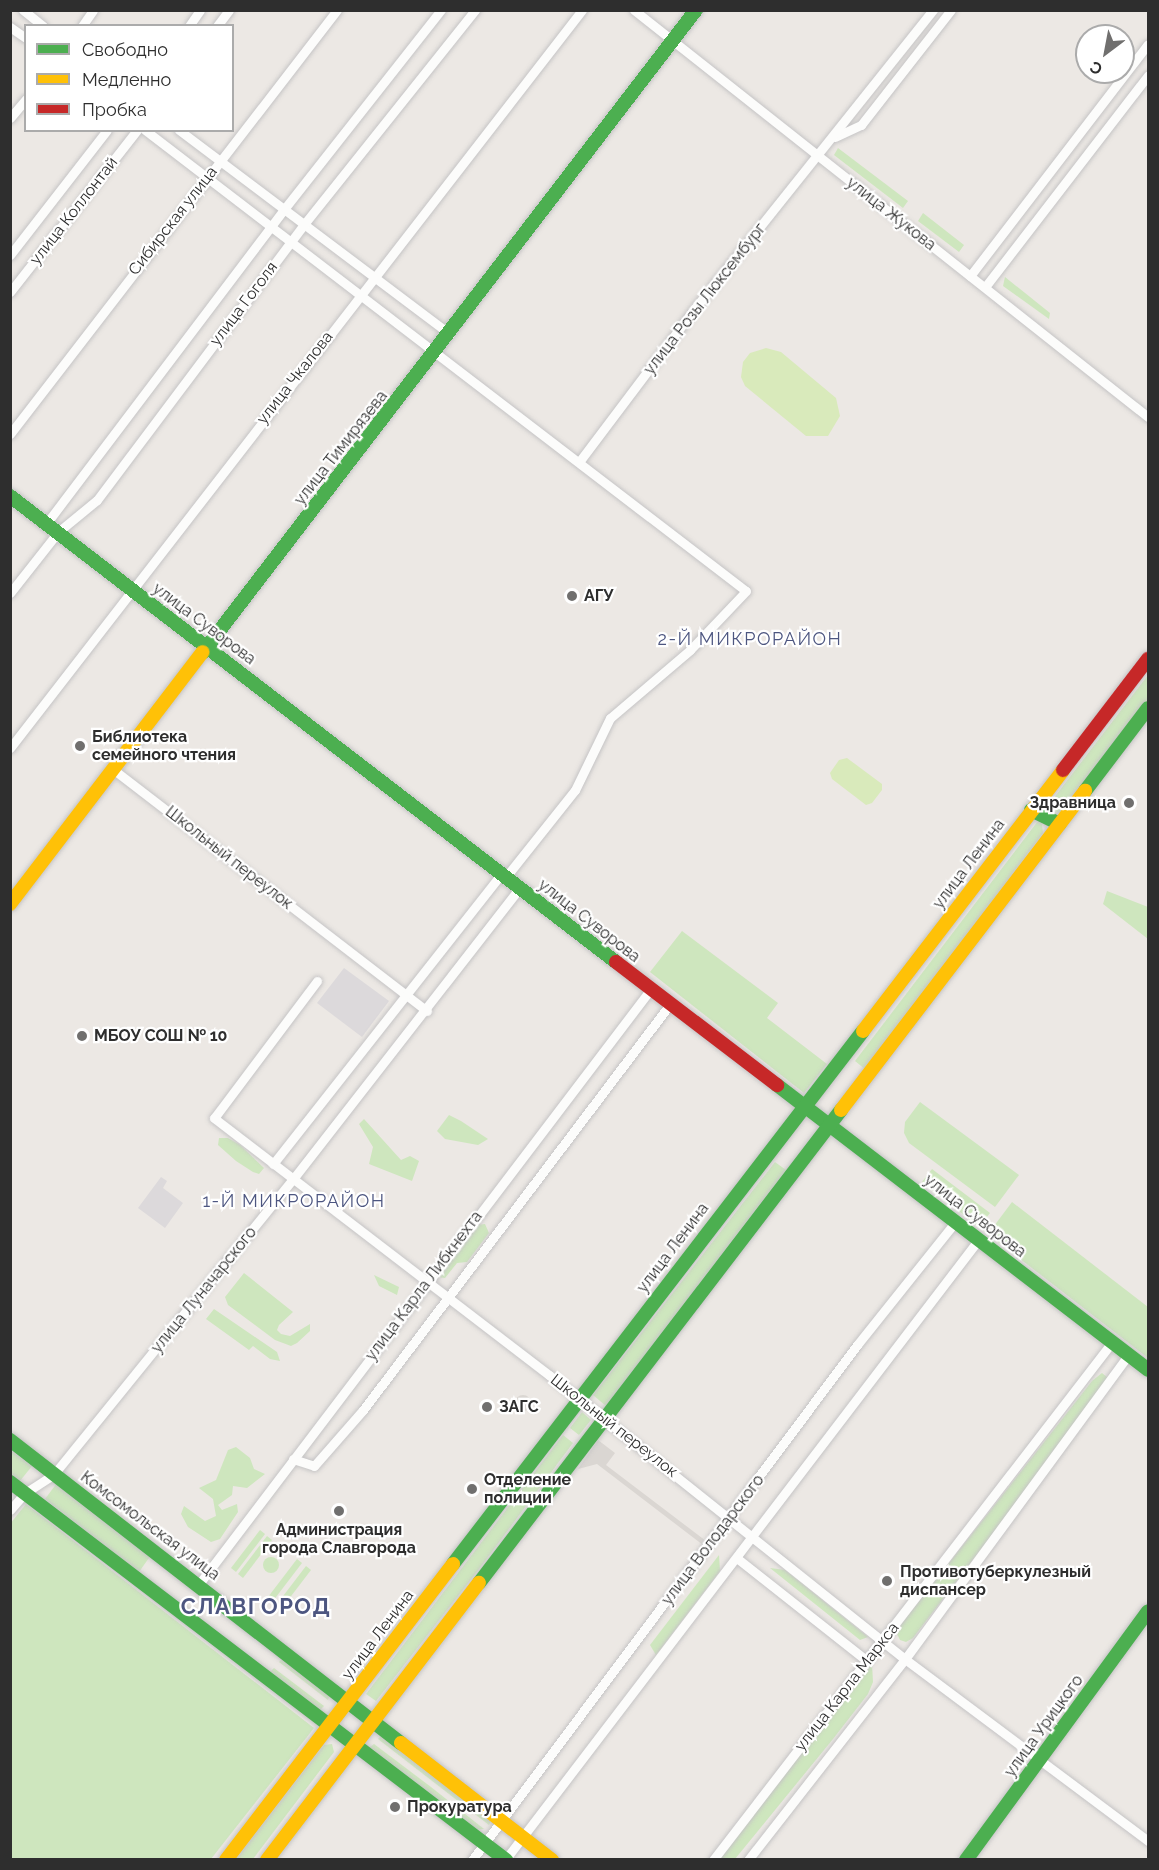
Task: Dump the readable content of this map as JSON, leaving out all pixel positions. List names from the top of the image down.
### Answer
{
  "streets": {
    "street": [
      "улица Коллонтай",
      "улица Жукова",
      "Сибирская улица",
      "улица Розы Люксембург",
      "улица Гоголя",
      "улица Чкалова",
      "улица Тимирязева",
      "улица Суворова",
      "Школьный переулок",
      "улица Ленина",
      "улица Карла Либкнехта",
      "улица Луначарского",
      "Комсомольская улица",
      "улица Володарского",
      "улица Карла Маркса",
      "улица Урицкого"
    ]
  },
  "crossings": [
    ["улица Жукова", "улица Розы Люксембург"],
    ["улица Жукова", "улица Тимирязева"],
    ["улица Гоголя", "улица Суворова"],
    ["улица Чкалова", "улица Суворова"],
    ["улица Тимирязева", "улица Суворова"],
    ["улица Тимирязева", "Школьный переулок"],
    ["улица Суворова", "улица Ленина"],
    ["улица Суворова", "улица Карла Либкнехта"],
    ["улица Суворова", "улица Луначарского"],
    ["улица Суворова", "улица Володарского"],
    ["улица Суворова", "улица Карла Маркса"],
    ["Школьный переулок", "улица Ленина"],
    ["Школьный переулок", "улица Карла Либкнехта"],
    ["Школьный переулок", "улица Луначарского"],
    ["Школьный переулок", "улица Володарского"],
    ["Школьный переулок", "улица Карла Маркса"],
    ["Школьный переулок", "улица Урицкого"],
    ["улица Ленина", "Комсомольская улица"],
    ["улица Карла Либкнехта", "Комсомольская улица"],
    ["улица Луначарского", "Комсомольская улица"],
    ["Комсомольская улица", "улица Володарского"]
  ],
  "districts": ["2-Й МИКРОРАЙОН", "1-Й МИКРОРАЙОН", "СЛАВГОРОД"],
  "places": [
    "АГУ",
    "Библиотека семейного чтения",
    "Здравница",
    "МБОУ СОШ № 10",
    "ЗАГС",
    "Отделение полиции",
    "Администрация города Славгорода",
    "Противотуберкулезный диспансер",
    "Прокуратура"
  ],
  "legend": ["Свободно", "Медленно", "Пробка"],
  "north": "bottom left"
}
